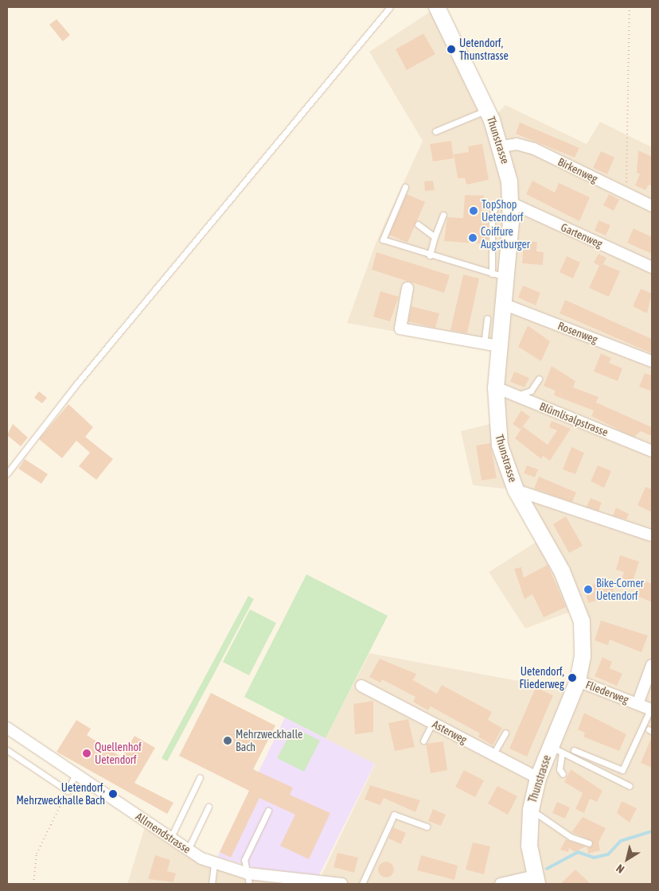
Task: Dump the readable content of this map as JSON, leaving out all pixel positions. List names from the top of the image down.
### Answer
{
  "streets": {
    "main road": ["Thunstrasse"],
    "street": [
      "Birkenweg",
      "Gartenweg",
      "Rosenweg",
      "Blümlisalpstrasse",
      "Fliederweg",
      "Asterweg",
      "Allmendstrasse"
    ]
  },
  "crossings": [
    ["Thunstrasse", "Birkenweg"],
    ["Thunstrasse", "Gartenweg"],
    ["Thunstrasse", "Rosenweg"],
    ["Thunstrasse", "Blümlisalpstrasse"],
    ["Thunstrasse", "Fliederweg"],
    ["Thunstrasse", "Asterweg"]
  ],
  "places": [
    "Uetendorf, Thunstrasse",
    "TopShop Uetendorf",
    "Coiffure Augstburger",
    "Bike-Corner Uetendorf",
    "Uetendorf, Fliederweg",
    "Mehrzweckhalle Bach",
    "Quellenhof Uetendorf",
    "Uetendorf, Mehrzweckhalle Bach"
  ],
  "north": "bottom left"
}
